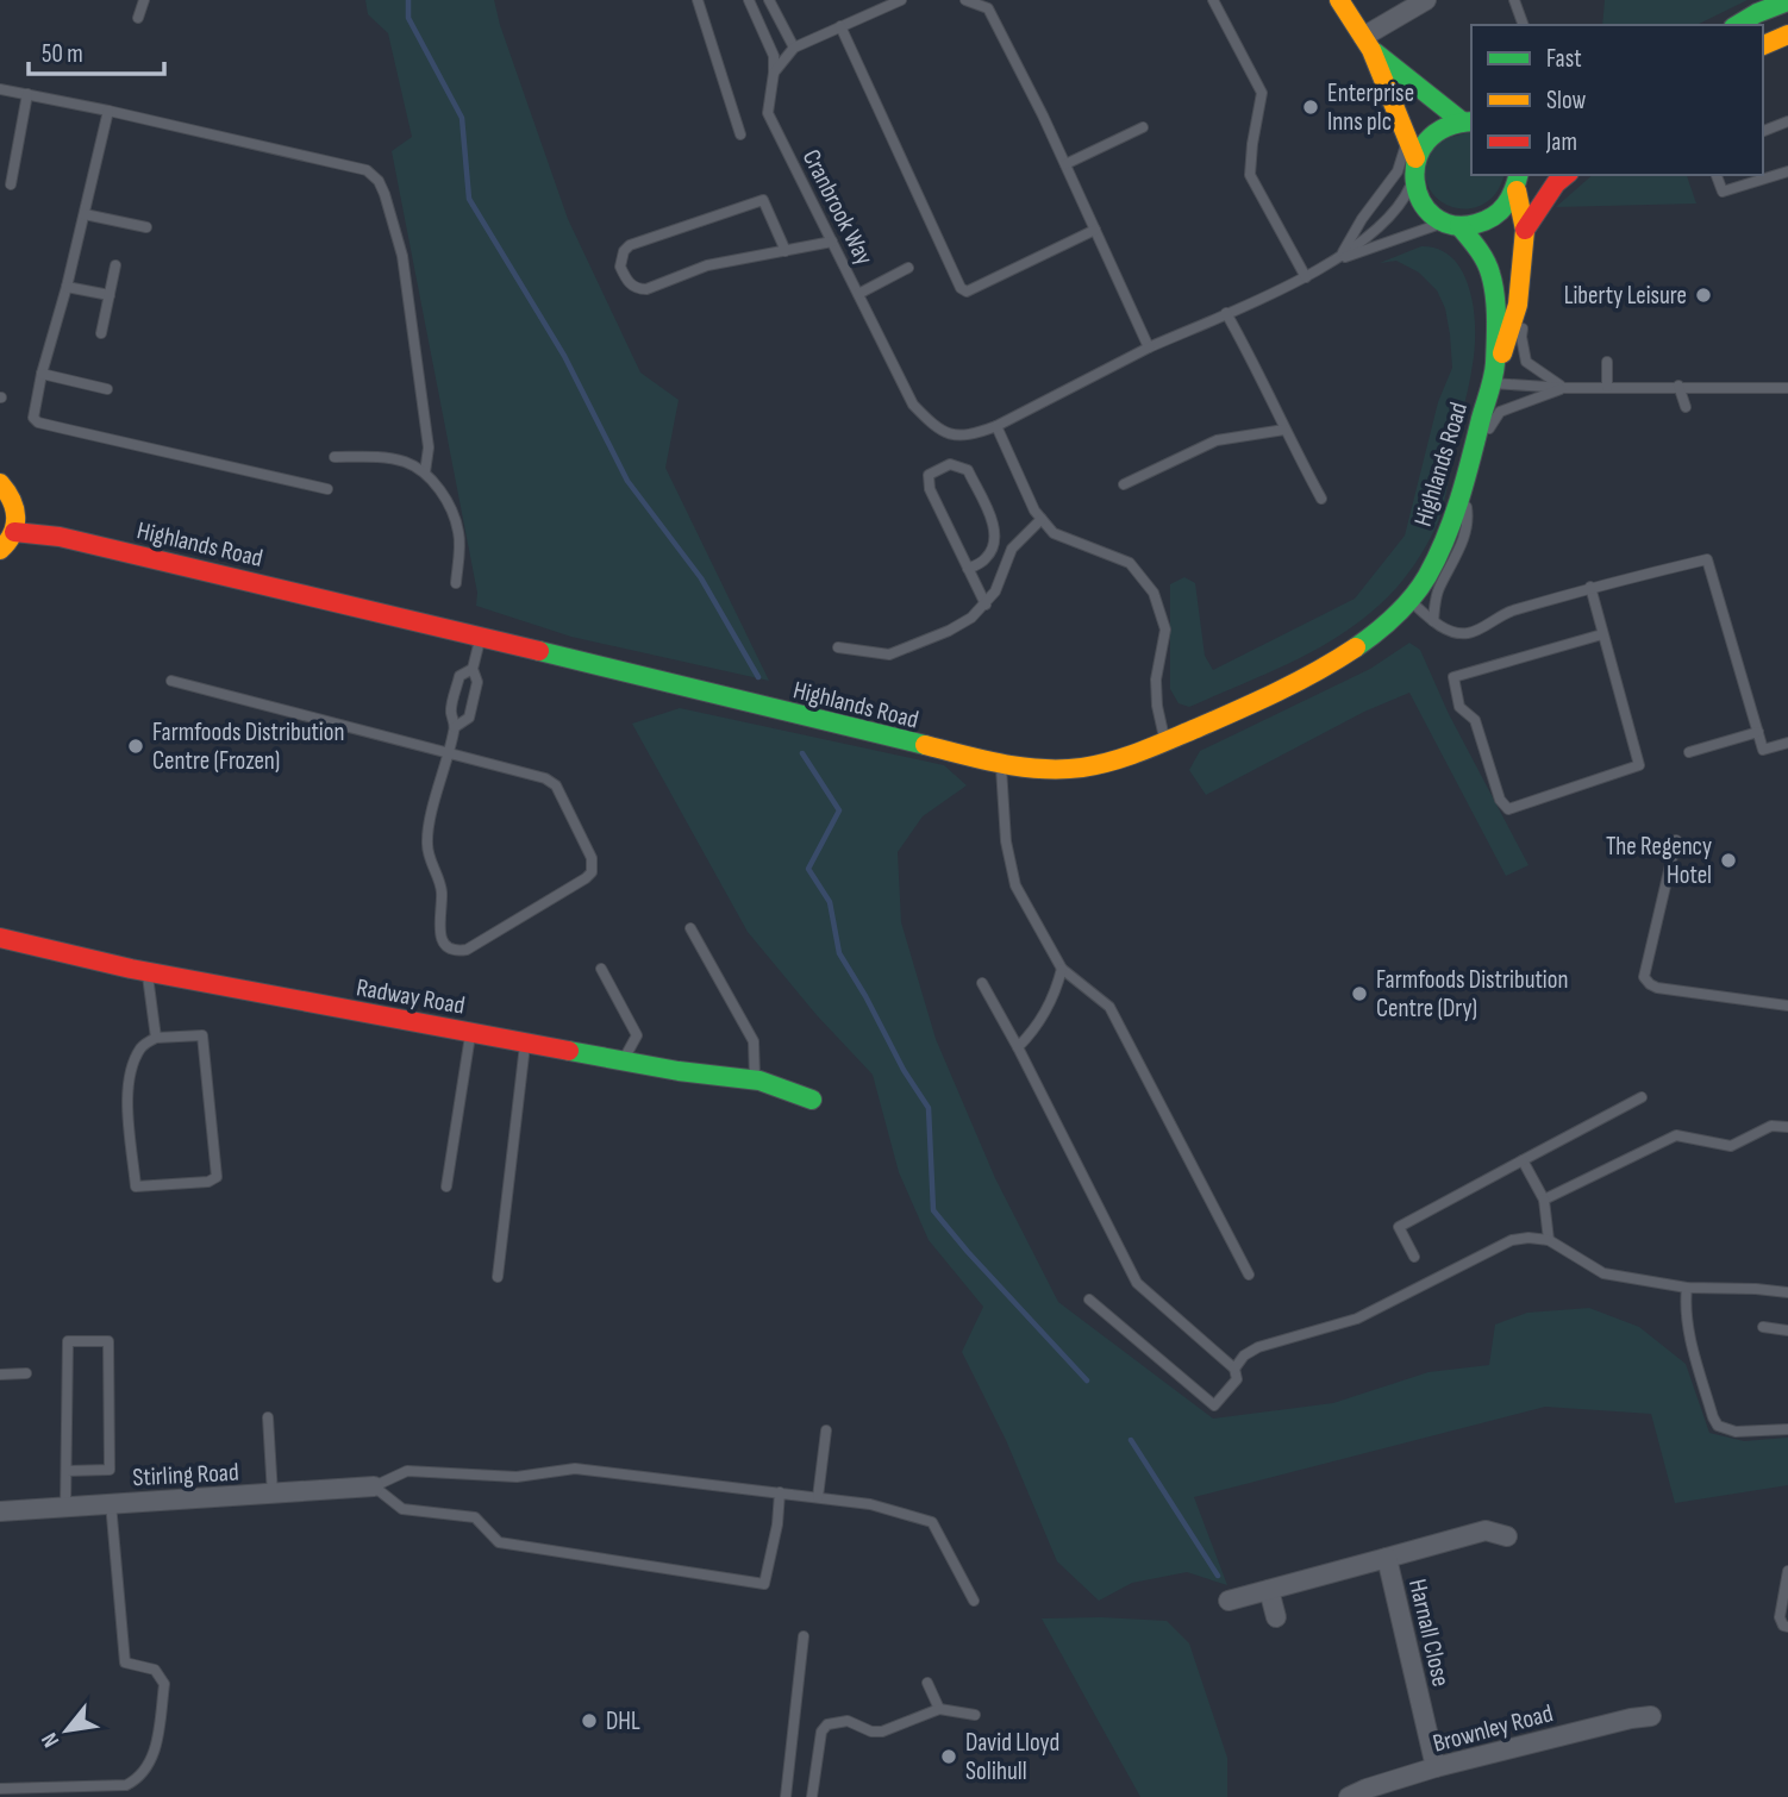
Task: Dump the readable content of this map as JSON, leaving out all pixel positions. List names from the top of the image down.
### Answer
{
  "streets": {
    "street": [
      "Highlands Road",
      "Radway Road",
      "Stirling Road",
      "Harnall Close",
      "Brownley Road"
    ],
    "lane": ["Cranbrook Way"]
  },
  "crossings": [
    ["Harnall Close", "Brownley Road"]
  ],
  "places": [
    "Enterprise Inns plc",
    "Liberty Leisure",
    "Farmfoods Distribution Centre (Frozen)",
    "The Regency Hotel",
    "Farmfoods Distribution Centre (Dry)",
    "DHL",
    "David Lloyd Solihull"
  ],
  "legend": ["Fast", "Slow", "Jam"],
  "scale_bar": "50 m",
  "north": "bottom left"
}
